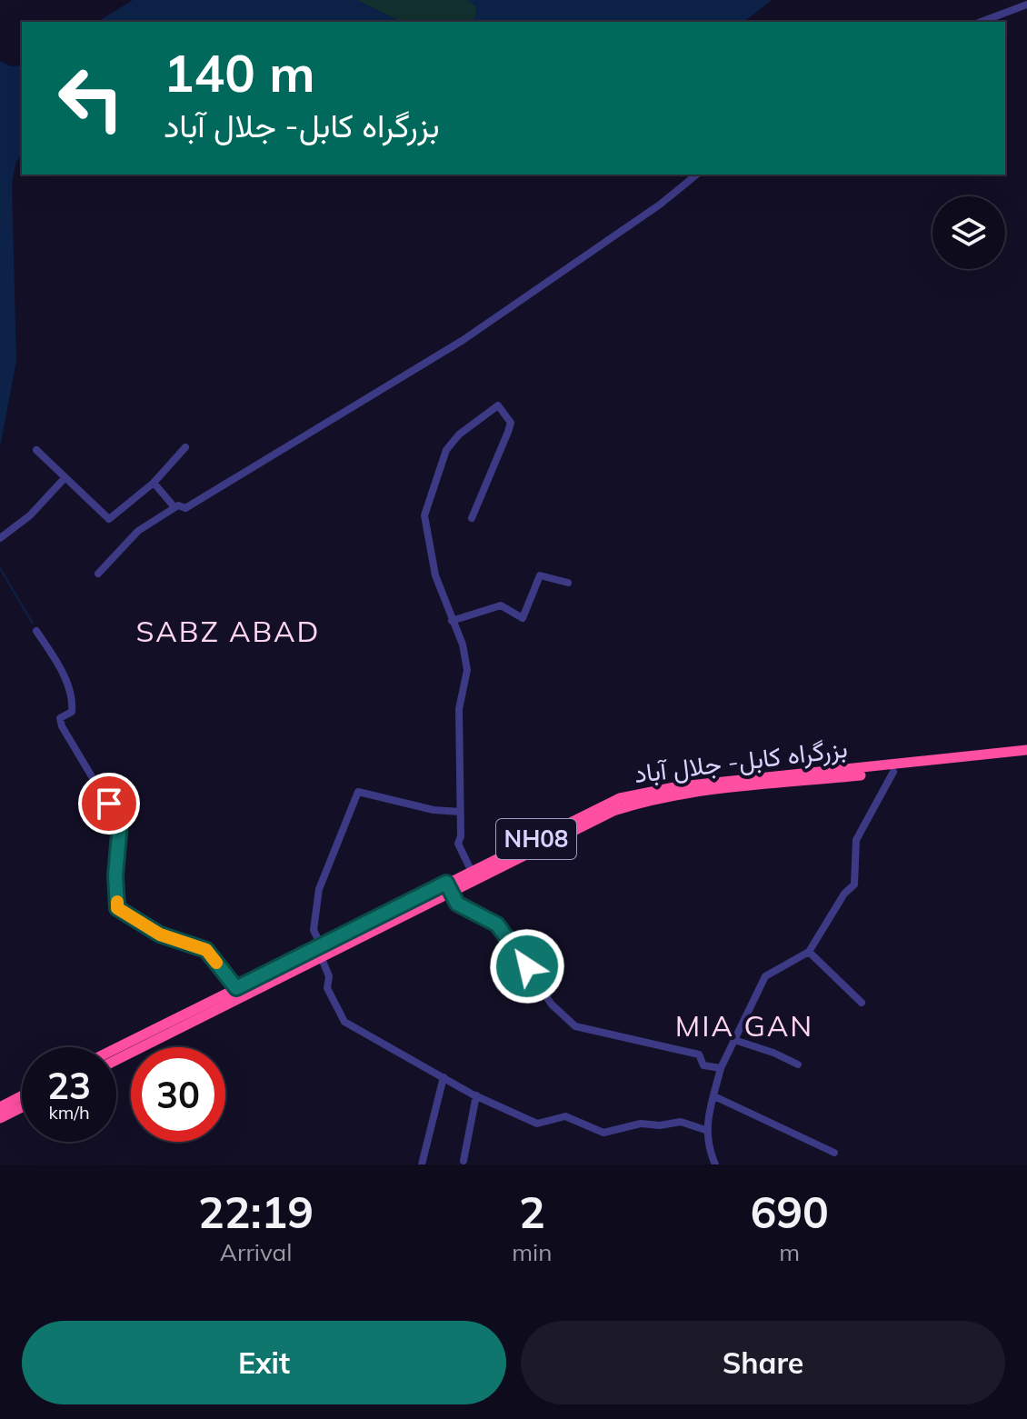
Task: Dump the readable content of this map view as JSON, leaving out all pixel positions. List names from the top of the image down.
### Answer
{
  "streets": {
    "highway": ["بزرگراه کابل- جلال آباد", "NH08"]
  },
  "districts": ["SABZ ABAD", "MIA GAN"],
  "page": {
    "turn": ["140 m", "بزرگراه کابل- جلال آباد"],
    "speed": "23 km/h",
    "limit": "30",
    "eta": [
      "22:19",
      "Arrival",
      "2",
      "min",
      "690",
      "m"
    ],
    "buttons": ["Exit", "Share"]
  }
}
